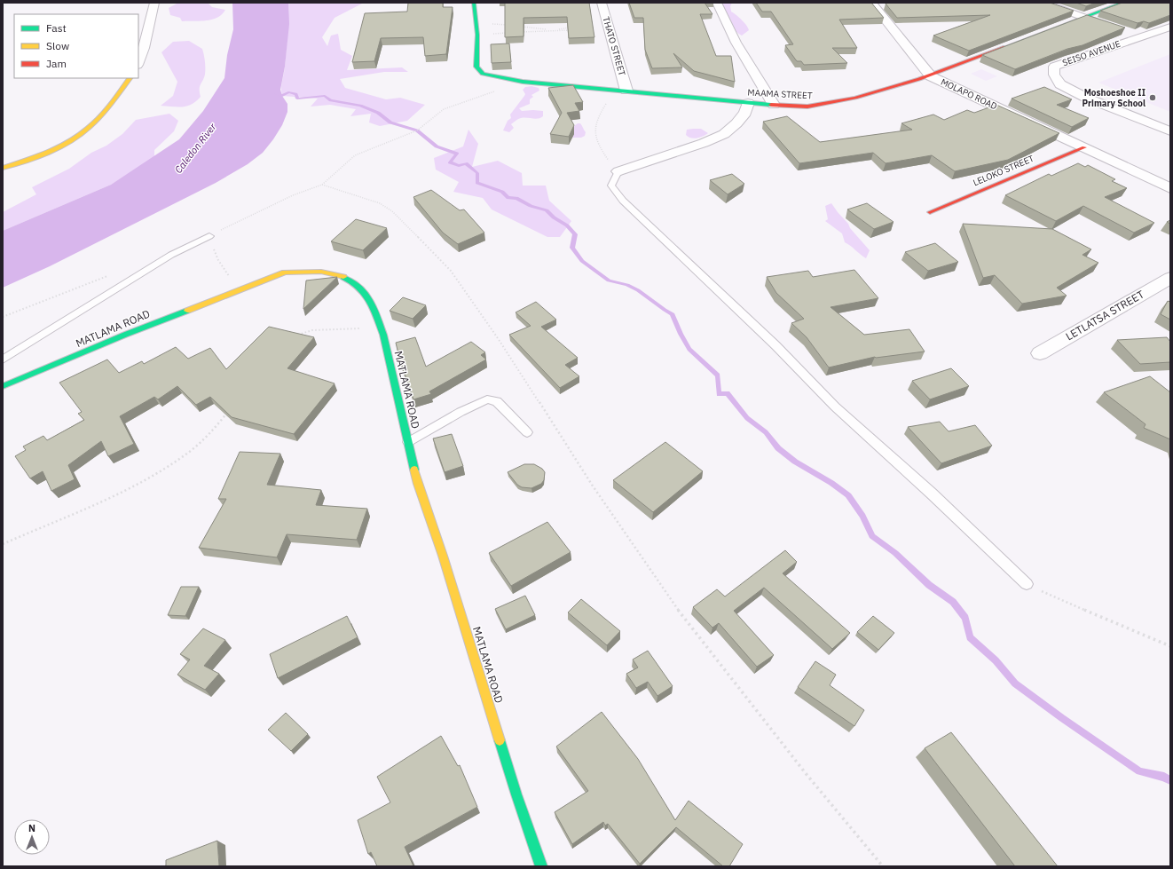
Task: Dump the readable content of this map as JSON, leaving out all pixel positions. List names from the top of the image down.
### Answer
{
  "streets": {
    "street": [
      "THATO STREET",
      "SEISO AVENUE",
      "MAAMA STREET",
      "MOLAPO ROAD",
      "LELOKO STREET",
      "LETLATSA STREET",
      "MATLAMA ROAD"
    ]
  },
  "crossings": [
    ["THATO STREET", "MAAMA STREET"],
    ["SEISO AVENUE", "MAAMA STREET"],
    ["MAAMA STREET", "MOLAPO ROAD"],
    ["MOLAPO ROAD", "LELOKO STREET"]
  ],
  "water": ["Caledon River"],
  "places": ["Moshoeshoe II Primary School"],
  "legend": ["Fast", "Slow", "Jam"],
  "north": "top"
}
